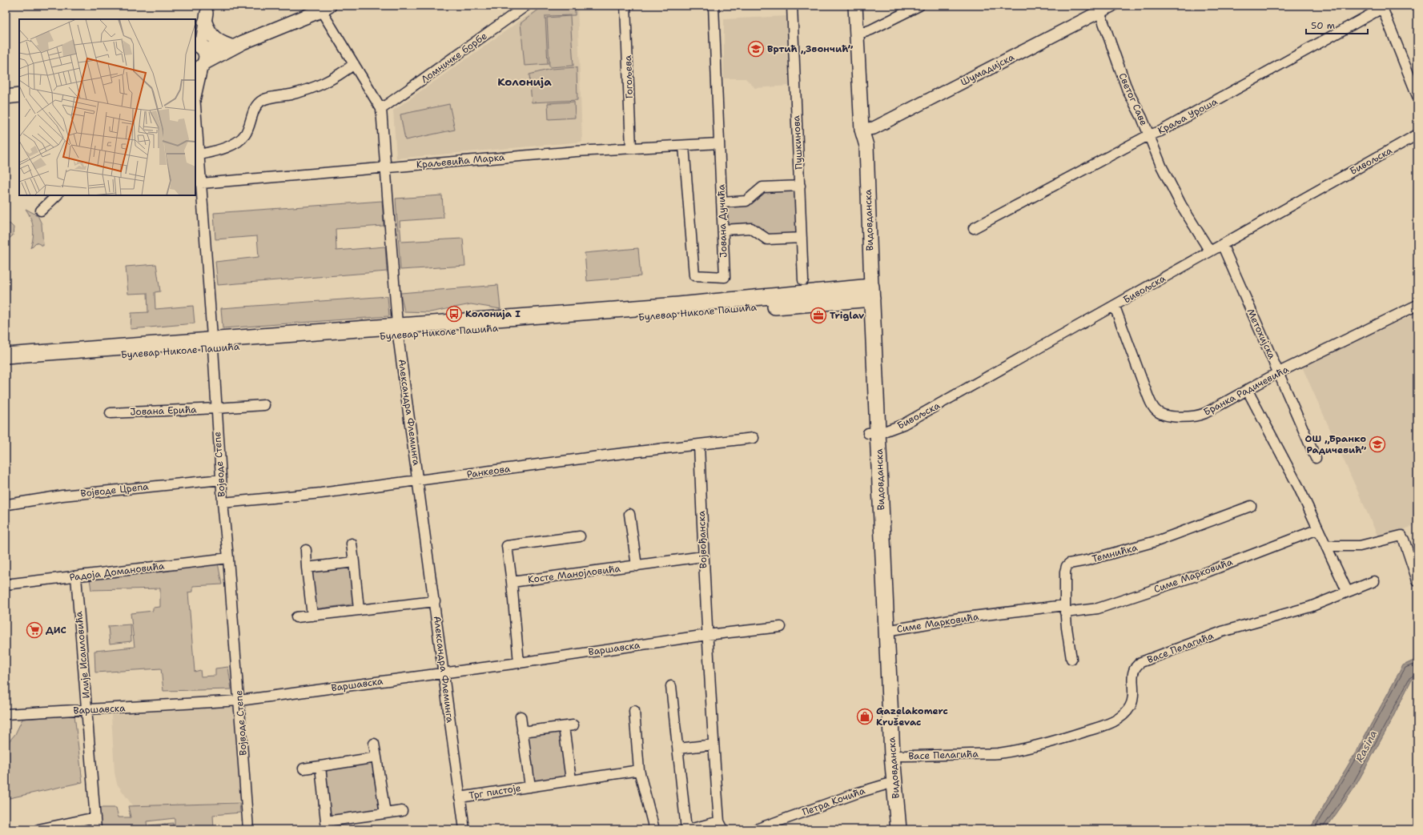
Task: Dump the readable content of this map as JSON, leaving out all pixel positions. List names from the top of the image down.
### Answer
{
  "streets": {
    "main road": ["Видовданска", "Булевар Николе Пашића"],
    "street": [
      "Ломничке борбе",
      "Шумадијска",
      "Гогољева",
      "Светог Саве",
      "Краља Уроша",
      "Пушкинова",
      "Краљевића Марка",
      "Бивољска",
      "Јована Дучића",
      "Метохијска",
      "Бранка Радичевића",
      "Јована Ерића",
      "Александра Флеминга",
      "Војводе Степе",
      "Ранкеова",
      "Војводе Црепа",
      "Војвођанска",
      "Темнићка",
      "Радоја Домановића",
      "Косте Манојловића",
      "Симе Марковића",
      "Васе Пелагића",
      "Варшавска",
      "Илије Исаиловића",
      "Трг пистоје",
      "Петра Кочића"
    ]
  },
  "crossings": [
    ["Ломничке борбе", "Александра Флеминга"],
    ["Шумадијска", "Светог Саве"],
    ["Шумадијска", "Видовданска"],
    ["Гогољева", "Краљевића Марка"],
    ["Светог Саве", "Краља Уроша"],
    ["Светог Саве", "Бивољска"],
    ["Краљевића Марка", "Јована Дучића"],
    ["Краљевића Марка", "Александра Флеминга"],
    ["Краљевића Марка", "Војводе Степе"],
    ["Бивољска", "Видовданска"],
    ["Бивољска", "Метохијска"],
    ["Бивољска", "Бранка Радичевића"],
    ["Видовданска", "Булевар Николе Пашића"],
    ["Видовданска", "Симе Марковића"],
    ["Видовданска", "Васе Пелагића"],
    ["Видовданска", "Петра Кочића"],
    ["Булевар Николе Пашића", "Александра Флеминга"],
    ["Булевар Николе Пашића", "Војводе Степе"],
    ["Метохијска", "Бранка Радичевића"],
    ["Јована Ерића", "Војводе Степе"],
    ["Александра Флеминга", "Ранкеова"],
    ["Александра Флеминга", "Варшавска"],
    ["Александра Флеминга", "Трг пистоје"],
    ["Војводе Степе", "Ранкеова"],
    ["Војводе Степе", "Војводе Црепа"],
    ["Војводе Степе", "Радоја Домановића"],
    ["Војводе Степе", "Варшавска"],
    ["Ранкеова", "Војвођанска"],
    ["Војвођанска", "Косте Манојловића"],
    ["Војвођанска", "Варшавска"],
    ["Темнићка", "Симе Марковића"],
    ["Радоја Домановића", "Илије Исаиловића"],
    ["Варшавска", "Илије Исаиловића"]
  ],
  "districts": ["Колонија"],
  "water": ["Rasina"],
  "places": {
    "school or university": ["Вртић „Звончић”", "ОШ „Бранко Радичевић”"],
    "bus stop": ["Колонија I"],
    "office": ["Triglav"],
    "supermarket": ["ДИС"],
    "shop": ["Gazelakomerc Kruševac"]
  },
  "scale_bar": "50 m"
}
